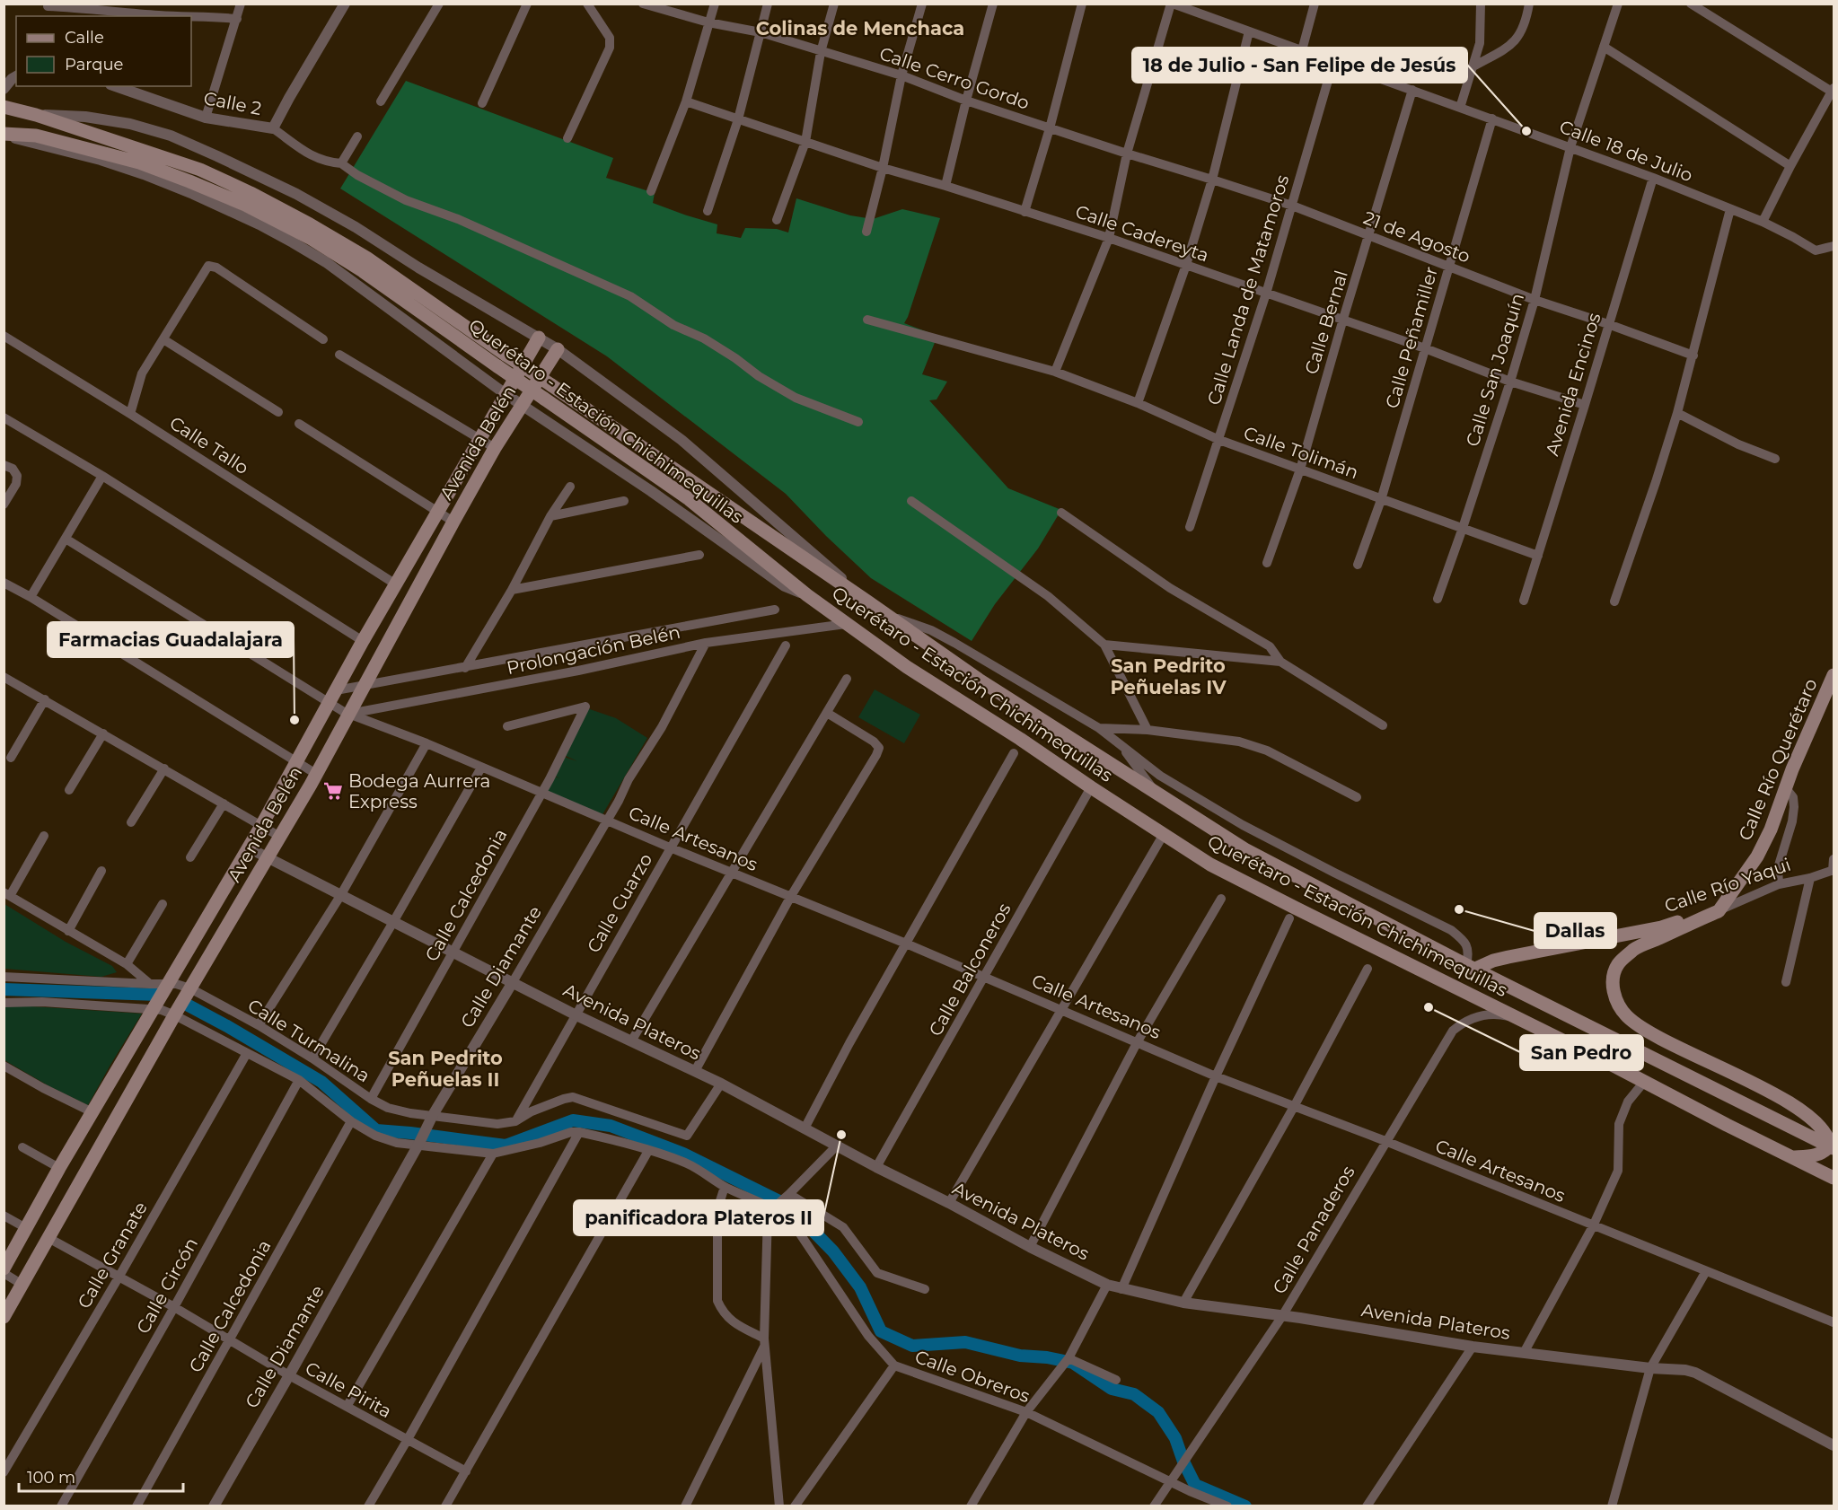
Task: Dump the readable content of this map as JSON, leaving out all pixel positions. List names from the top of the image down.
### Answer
{
  "streets": {
    "main road": [
      "Querétaro - Estación Chichimequillas",
      "Avenida Belén",
      "Calle Río Querétaro",
      "Calle Río Yaqui"
    ],
    "street": [
      "Calle Cerro Gordo",
      "Calle 2",
      "Calle 18 de Julio",
      "Calle Cadereyta",
      "21 de Agosto",
      "Calle Landa de Matamoros",
      "Calle Bernal",
      "Calle Peñamiller",
      "Calle San Joaquín",
      "Avenida Encinos",
      "Calle Tallo",
      "Calle Tolimán",
      "Prolongación Belén",
      "Calle Artesanos",
      "Calle Calcedonia",
      "Calle Cuarzo",
      "Calle Diamante",
      "Calle Balconeros",
      "Avenida Plateros",
      "Calle Turmalina",
      "Calle Panaderos",
      "Calle Granate",
      "Calle Circón",
      "Calle Obreros",
      "Calle Pirita"
    ]
  },
  "crossings": [
    ["Calle Cerro Gordo", "21 de Agosto"],
    ["Calle 18 de Julio", "Calle Landa de Matamoros"],
    ["Calle 18 de Julio", "Calle Bernal"],
    ["Calle 18 de Julio", "Calle Peñamiller"],
    ["Calle 18 de Julio", "Calle San Joaquín"],
    ["Calle 18 de Julio", "Avenida Encinos"],
    ["Calle Cadereyta", "Calle Landa de Matamoros"],
    ["Calle Cadereyta", "Calle Bernal"],
    ["Calle Cadereyta", "Calle Peñamiller"],
    ["Calle Cadereyta", "Calle San Joaquín"],
    ["Calle Cadereyta", "Avenida Encinos"],
    ["21 de Agosto", "Calle Landa de Matamoros"],
    ["21 de Agosto", "Calle Bernal"],
    ["21 de Agosto", "Calle Peñamiller"],
    ["21 de Agosto", "Calle San Joaquín"],
    ["21 de Agosto", "Avenida Encinos"],
    ["Calle Landa de Matamoros", "Calle Tolimán"],
    ["Calle Bernal", "Calle Tolimán"],
    ["Calle Peñamiller", "Calle Tolimán"],
    ["Calle San Joaquín", "Calle Tolimán"],
    ["Avenida Encinos", "Calle Tolimán"],
    ["Querétaro - Estación Chichimequillas", "Prolongación Belén"],
    ["Querétaro - Estación Chichimequillas", "Calle Río Yaqui"],
    ["Querétaro - Estación Chichimequillas", "Calle Balconeros"],
    ["Querétaro - Estación Chichimequillas", "Calle Panaderos"],
    ["Avenida Belén", "Calle Tallo"],
    ["Avenida Belén", "Prolongación Belén"],
    ["Avenida Belén", "Calle Artesanos"],
    ["Avenida Belén", "Avenida Plateros"],
    ["Avenida Belén", "Calle Turmalina"],
    ["Avenida Belén", "Calle Pirita"],
    ["Prolongación Belén", "Calle Artesanos"],
    ["Prolongación Belén", "Calle Diamante"],
    ["Calle Río Querétaro", "Calle Río Yaqui"],
    ["Calle Artesanos", "Calle Calcedonia"],
    ["Calle Artesanos", "Calle Cuarzo"],
    ["Calle Artesanos", "Calle Diamante"],
    ["Calle Artesanos", "Calle Balconeros"],
    ["Calle Artesanos", "Calle Panaderos"],
    ["Calle Calcedonia", "Avenida Plateros"],
    ["Calle Calcedonia", "Calle Turmalina"],
    ["Calle Calcedonia", "Calle Pirita"],
    ["Calle Cuarzo", "Avenida Plateros"],
    ["Calle Cuarzo", "Calle Turmalina"],
    ["Calle Diamante", "Avenida Plateros"],
    ["Calle Diamante", "Calle Turmalina"],
    ["Calle Diamante", "Calle Pirita"],
    ["Calle Balconeros", "Avenida Plateros"],
    ["Avenida Plateros", "Calle Turmalina"],
    ["Avenida Plateros", "Calle Panaderos"],
    ["Calle Panaderos", "Calle Obreros"],
    ["Calle Granate", "Calle Pirita"],
    ["Calle Circón", "Calle Pirita"]
  ],
  "districts": ["Colinas de Menchaca", "San Pedrito Peñuelas IV", "San Pedrito Peñuelas II"],
  "places": {
    "other": [
      "18 de Julio - San Felipe de Jesús",
      "Farmacias Guadalajara",
      "Dallas",
      "San Pedro",
      "panificadora Plateros II"
    ],
    "supermarket": ["Bodega Aurrera Express"]
  },
  "legend": ["Calle", "Parque"],
  "scale_bar": "100 m"
}
